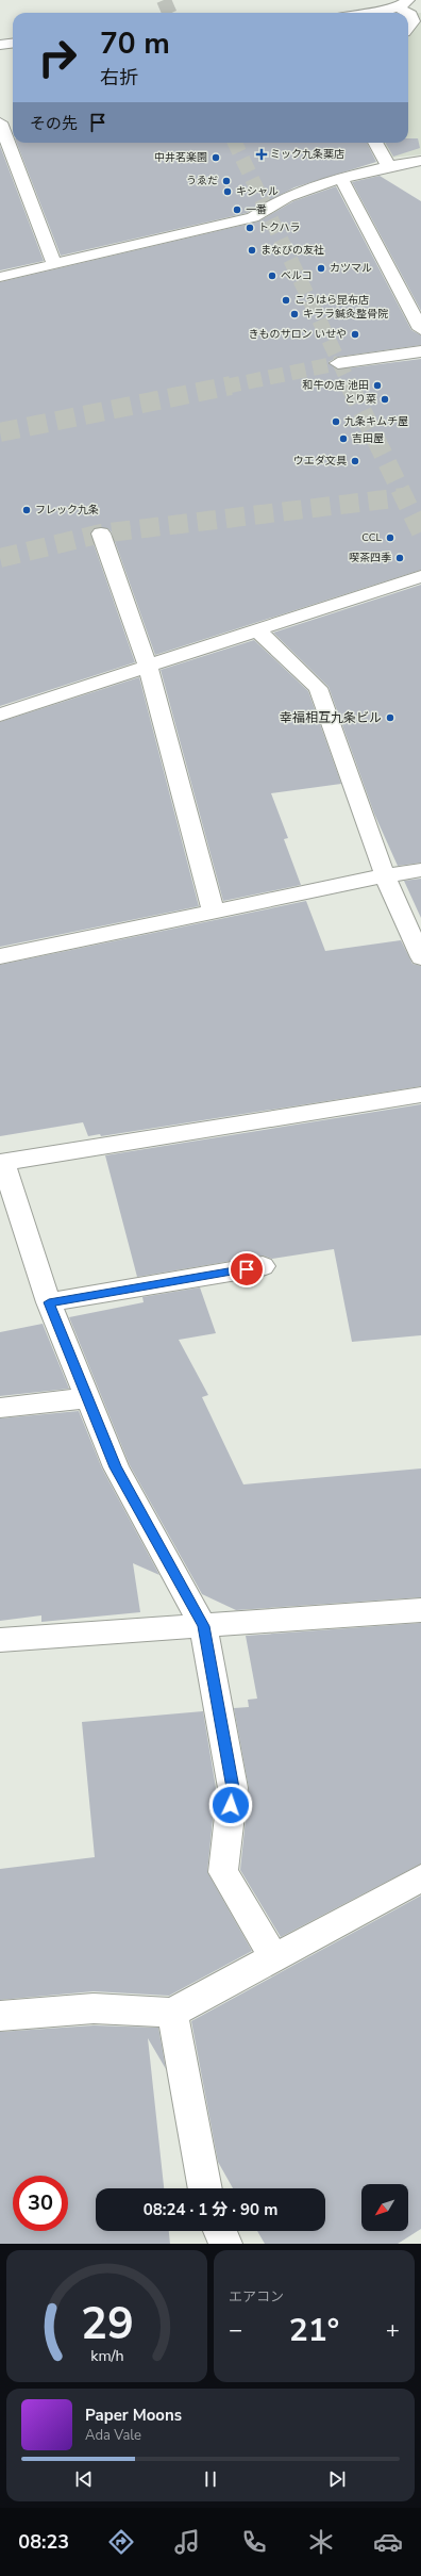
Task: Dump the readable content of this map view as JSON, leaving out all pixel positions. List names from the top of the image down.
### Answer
{
  "places": {
    "health": ["ミック九条薬店"],
    "other": [
      "中井茗楽園",
      "うゑだ",
      "キシャル",
      "一番",
      "トクハラ",
      "まなびの友社",
      "カツマル",
      "ベルコ",
      "こうはら昆布店",
      "キララ鍼灸整骨院",
      "きものサロン いせや",
      "和牛の店 池田",
      "とり菜",
      "九条キムチ屋",
      "吉田屋",
      "ウエダ文具",
      "フレック九条",
      "CCL",
      "喫茶四季",
      "幸福相互九条ビル"
    ]
  },
  "north": "bottom left",
  "page": {
    "turn": ["70 m", "右折"],
    "then": "その先",
    "limit": "30",
    "trip": "08:24 · 1 分 · 90 m",
    "tile": "エアコン",
    "heat": ["−", "21°", "+"],
    "song": ["Paper Moons", "Ada Vale"],
    "tabs": "08:23",
    "gauge": ["29", "km/h"]
  }
}
